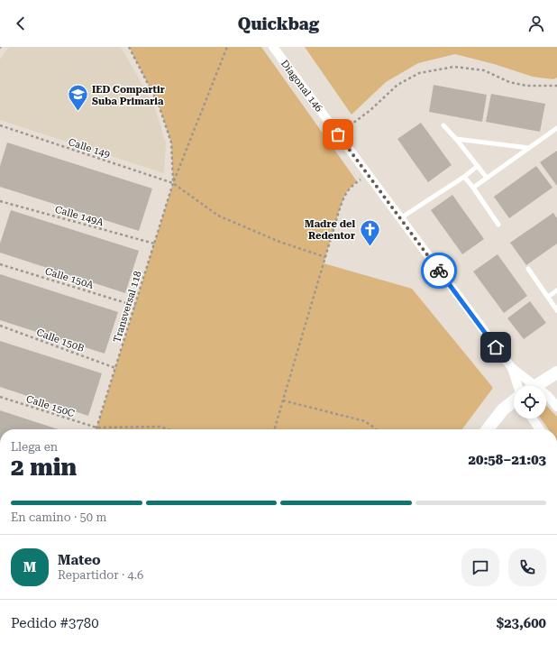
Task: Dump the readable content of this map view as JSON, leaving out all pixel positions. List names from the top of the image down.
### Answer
{
  "streets": {
    "street": ["Diagonal 146"],
    "path": [
      "Calle 149",
      "Calle 149A",
      "Calle 150A",
      "Transversal 118",
      "Calle 150B",
      "Calle 150C"
    ]
  },
  "crossings": [
    ["Calle 149", "Transversal 118"],
    ["Calle 149A", "Transversal 118"],
    ["Calle 150A", "Transversal 118"],
    ["Transversal 118", "Calle 150B"],
    ["Transversal 118", "Calle 150C"]
  ],
  "places": {
    "school or university": ["IED Compartir Suba Primaria"],
    "church": ["Madre del Redentor"]
  },
  "page": {
    "header": "Quickbag",
    "heading": ["2 min", "Llega en", "20:58–21:03"],
    "panel": [
      "Mateo",
      "Repartidor · 4.6",
      "Pedido #3780",
      "$23,600"
    ],
    "bar": "En camino · 50 m",
    "round": "M"
  }
}
